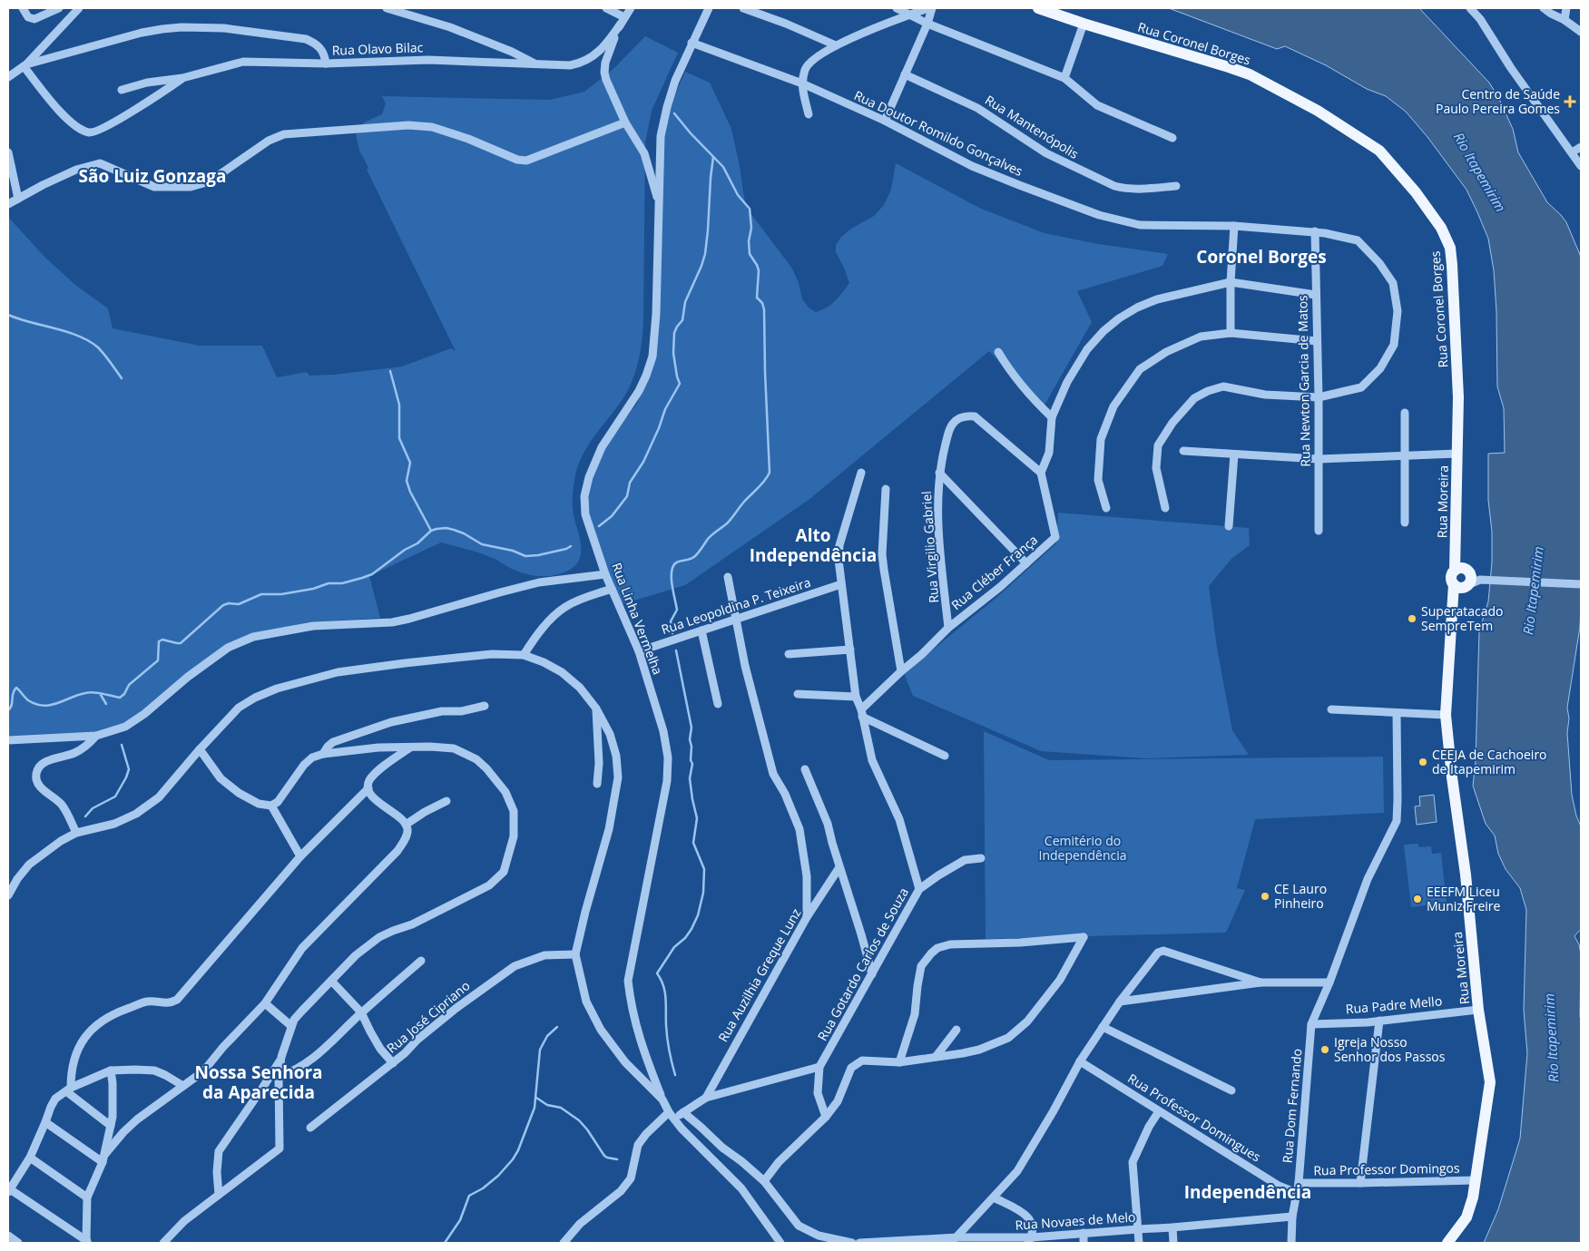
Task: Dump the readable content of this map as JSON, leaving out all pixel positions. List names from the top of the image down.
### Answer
{
  "streets": {
    "main road": ["Rua Coronel Borges", "Rua Moreira"],
    "street": [
      "Rua Olavo Bilac",
      "Rua Mantenópolis",
      "Rua Doutor Romildo Gonçalves",
      "Rua Newton Garcia de Matos",
      "Rua Virgilio Gabriel",
      "Rua Cléber França",
      "Rua Leopoldina P. Teixeira",
      "Rua Linha Vermelha",
      "Rua Gotardo Carlos de Souza",
      "Rua Auzilhia Greque Lunz",
      "Rua Padre Mello",
      "Rua José Cipriano",
      "Rua Dom Fernando",
      "Rua Professor Domingues",
      "Rua Professor Domingos",
      "Rua Novaes de Melo"
    ]
  },
  "crossings": [
    ["Rua Coronel Borges", "Rua Moreira"],
    ["Rua Olavo Bilac", "Rua Linha Vermelha"],
    ["Rua Doutor Romildo Gonçalves", "Rua Newton Garcia de Matos"],
    ["Rua Doutor Romildo Gonçalves", "Rua Linha Vermelha"],
    ["Rua Moreira", "Rua Padre Mello"],
    ["Rua Moreira", "Rua Professor Domingos"],
    ["Rua Virgilio Gabriel", "Rua Cléber França"],
    ["Rua Leopoldina P. Teixeira", "Rua Linha Vermelha"],
    ["Rua Padre Mello", "Rua Dom Fernando"],
    ["Rua Dom Fernando", "Rua Professor Domingues"],
    ["Rua Dom Fernando", "Rua Professor Domingos"],
    ["Rua Dom Fernando", "Rua Novaes de Melo"]
  ],
  "districts": [
    "São Luiz Gonzaga",
    "Coronel Borges",
    "Alto Independência",
    "Nossa Senhora da Aparecida",
    "Independência"
  ],
  "water": ["Rio Itapemirim"],
  "parks": ["Cemitério do Independência"],
  "places": {
    "health": ["Centro de Saúde Paulo Pereira Gomes"],
    "other": [
      "Superatacado SempreTem",
      "CEEJA de Cachoeiro de Itapemirim",
      "CE Lauro Pinheiro",
      "EEEFM Liceu Muniz Freire",
      "Igreja Nosso Senhor dos Passos"
    ]
  }
}
